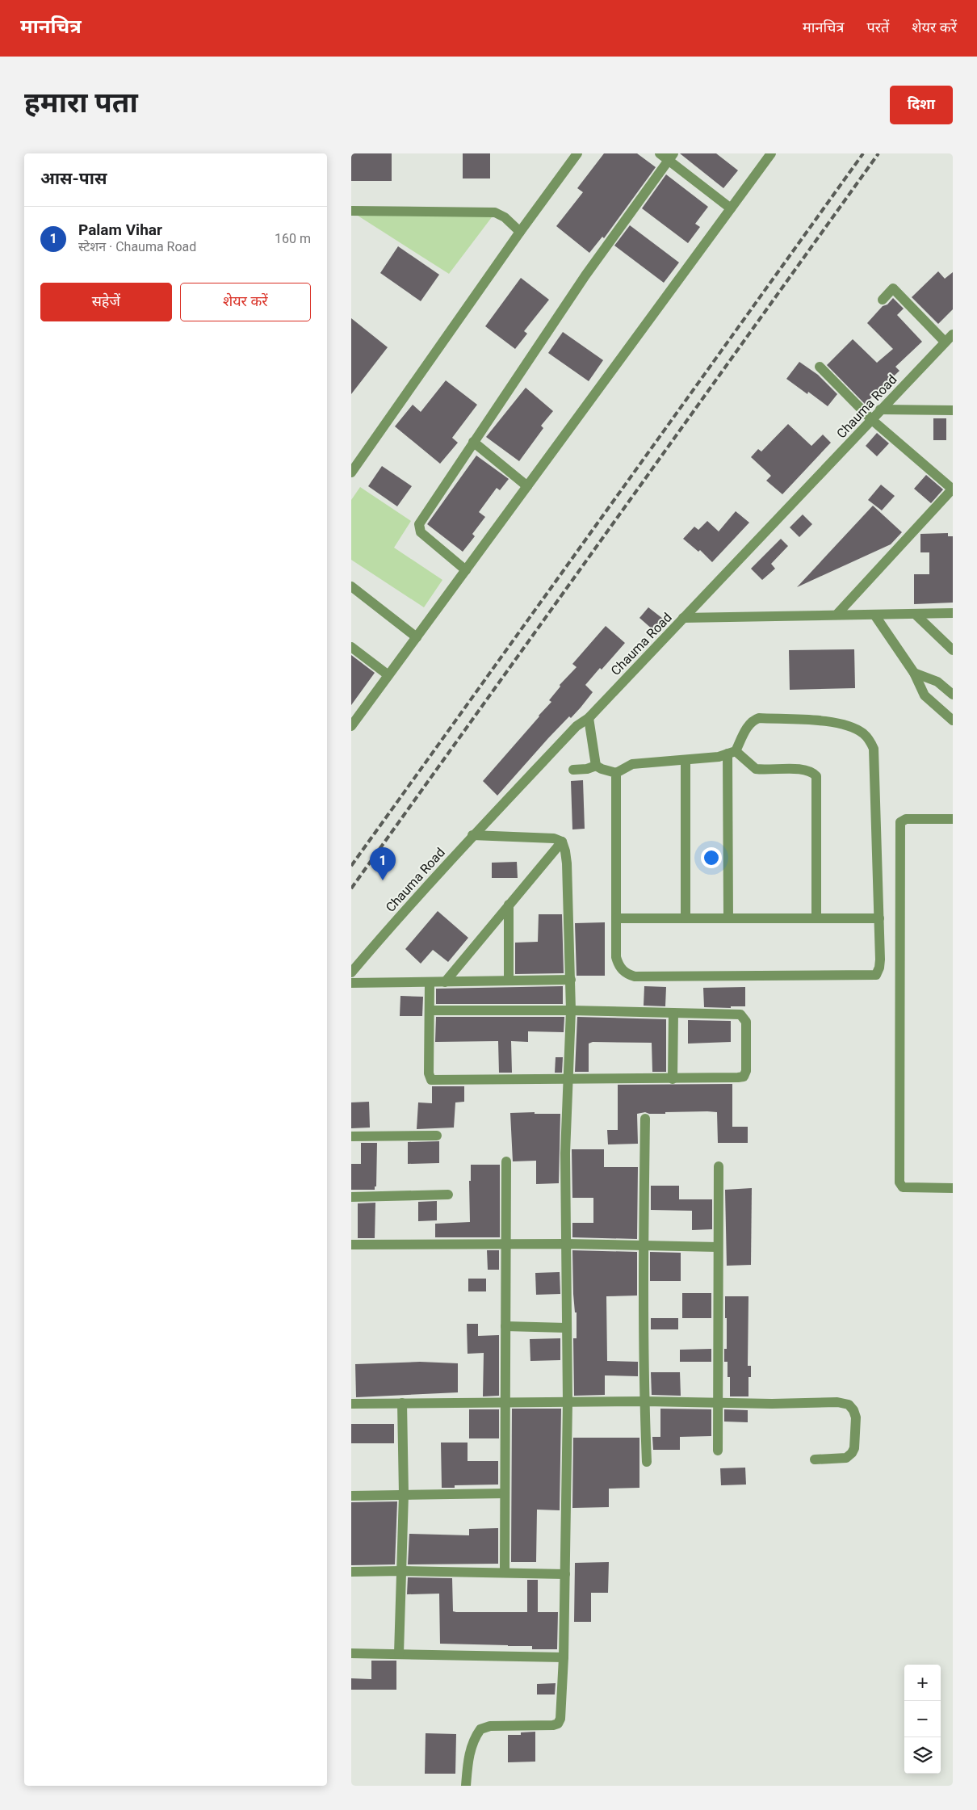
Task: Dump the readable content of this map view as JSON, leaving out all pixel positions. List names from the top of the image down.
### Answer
{
  "streets": {
    "street": ["Chauma Road"]
  },
  "page": {
    "header": "मानचित्र",
    "nav": ["मानचित्र", "परतें", "शेयर करें"],
    "buttons": [
      "दिशा",
      ["सहेजें", "शेयर करें"]
    ],
    "title": "हमारा पता",
    "heading": "आस-पास",
    "list": [
      {
        "mark": "1",
        "name": "Palam Vihar",
        "note": "स्टेशन · Chauma Road",
        "value": "160 m"
      }
    ],
    "pins": "1",
    "map_buttons": ["+", "−"]
  }
}
